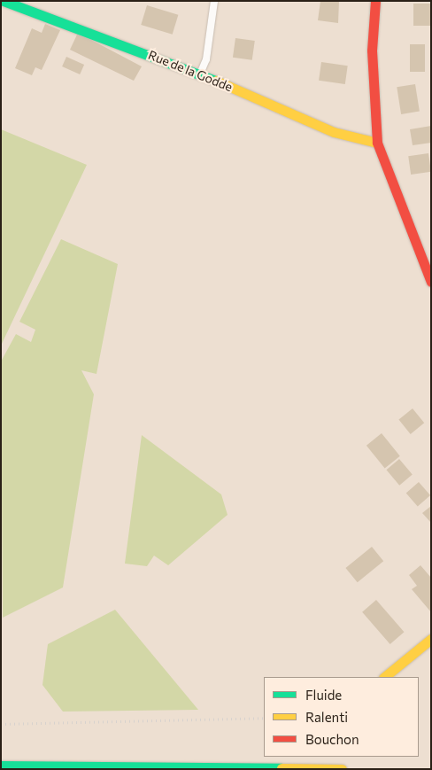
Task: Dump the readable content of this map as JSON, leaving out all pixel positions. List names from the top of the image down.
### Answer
{
  "streets": {
    "main road": ["Rue de la Godde"]
  },
  "legend": ["Fluide", "Ralenti", "Bouchon"]
}
